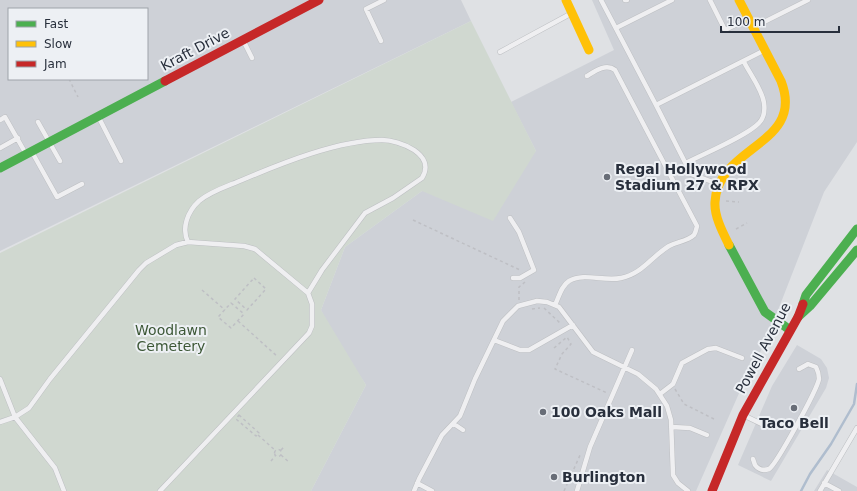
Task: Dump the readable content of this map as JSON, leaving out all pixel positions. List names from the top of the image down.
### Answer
{
  "streets": {
    "main road": ["Kraft Drive", "Powell Avenue"]
  },
  "parks": ["Woodlawn Cemetery"],
  "places": [
    "Regal Hollywood Stadium 27 & RPX",
    "Taco Bell",
    "100 Oaks Mall",
    "Burlington"
  ],
  "legend": ["Fast", "Slow", "Jam"],
  "scale_bar": "100 m"
}
